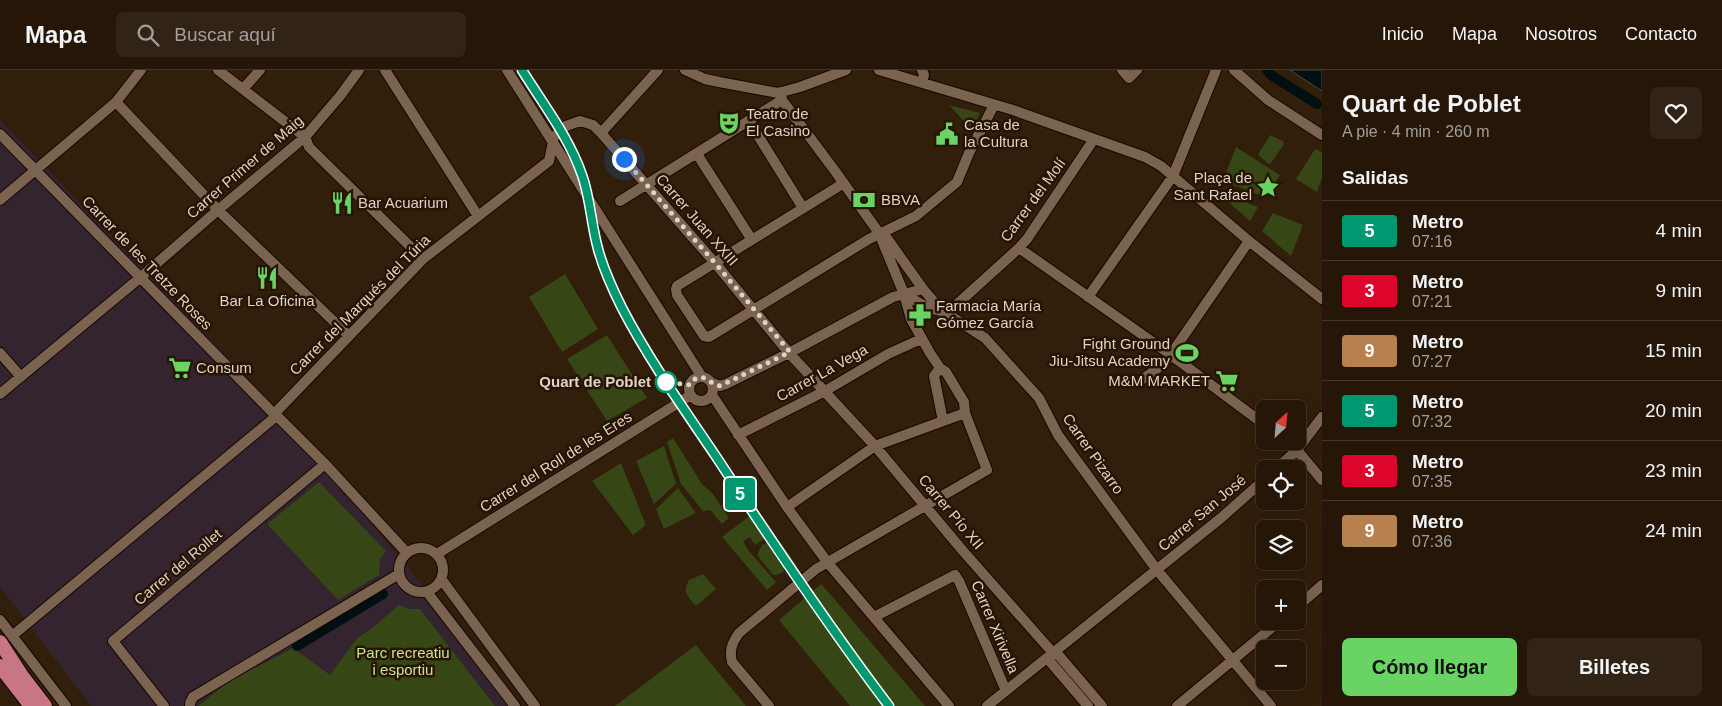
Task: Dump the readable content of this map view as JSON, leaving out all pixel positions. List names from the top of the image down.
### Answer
{
  "streets": {
    "street": [
      "Carrer Primer de Maig",
      "Carrer del Molí",
      "Carrer Juan XXIII",
      "Carrer de les Tretze Roses",
      "Carrer del Marqués del Túria",
      "Carrer La Vega",
      "Carrer Pizarro",
      "Carrer del Roll de les Eres",
      "Carrer Pío XII",
      "Carrer San José",
      "Carrer del Rollet",
      "Carrer Xirivella"
    ]
  },
  "crossings": [
    ["Carrer Primer de Maig", "Carrer de les Tretze Roses"],
    ["Carrer del Molí", "Carrer Pizarro"],
    ["Carrer Juan XXIII", "Carrer del Marqués del Túria"],
    ["Carrer Juan XXIII", "Carrer La Vega"],
    ["Carrer Juan XXIII", "Carrer Pío XII"],
    ["Carrer de les Tretze Roses", "Carrer del Marqués del Túria"],
    ["Carrer de les Tretze Roses", "Carrer del Roll de les Eres"],
    ["Carrer de les Tretze Roses", "Carrer del Rollet"],
    ["Carrer La Vega", "Carrer Pío XII"],
    ["Carrer Pizarro", "Carrer San José"],
    ["Carrer Pío XII", "Carrer San José"],
    ["Carrer San José", "Carrer Xirivella"]
  ],
  "parks": ["Parc recreatiu i esportiu"],
  "places": {
    "theatre": ["Teatro de El Casino"],
    "public building": ["Casa de la Cultura"],
    "place": ["Plaça de Sant Rafael"],
    "bank": ["BBVA"],
    "restaurant": ["Bar Acuarium", "Bar La Oficina"],
    "pharmacy": ["Farmacia María Gómez García"],
    "sports": ["Fight Ground Jiu-Jitsu Academy"],
    "supermarket": ["Consum", "M&M MARKET"],
    "other": ["Quart de Poblet"]
  },
  "lines": ["metro line 5"],
  "north": "top right",
  "page": {
    "header": "Mapa",
    "search": "Buscar aquí",
    "nav": [
      "Inicio",
      "Mapa",
      "Nosotros",
      "Contacto"
    ],
    "on_map": "5",
    "heading": [
      ["Quart de Poblet", "A pie · 4 min · 260 m"],
      "Salidas"
    ],
    "list": [
      {
        "mark": "5",
        "name": "Metro",
        "note": "07:16",
        "value": "4 min"
      },
      {
        "mark": "3",
        "name": "Metro",
        "note": "07:21",
        "value": "9 min"
      },
      {
        "mark": "9",
        "name": "Metro",
        "note": "07:27",
        "value": "15 min"
      },
      {
        "mark": "5",
        "name": "Metro",
        "note": "07:32",
        "value": "20 min"
      },
      {
        "mark": "3",
        "name": "Metro",
        "note": "07:35",
        "value": "23 min"
      },
      {
        "mark": "9",
        "name": "Metro",
        "note": "07:36",
        "value": "24 min"
      }
    ],
    "map_buttons": ["+", "−"],
    "buttons": ["Cómo llegar", "Billetes"]
  }
}
